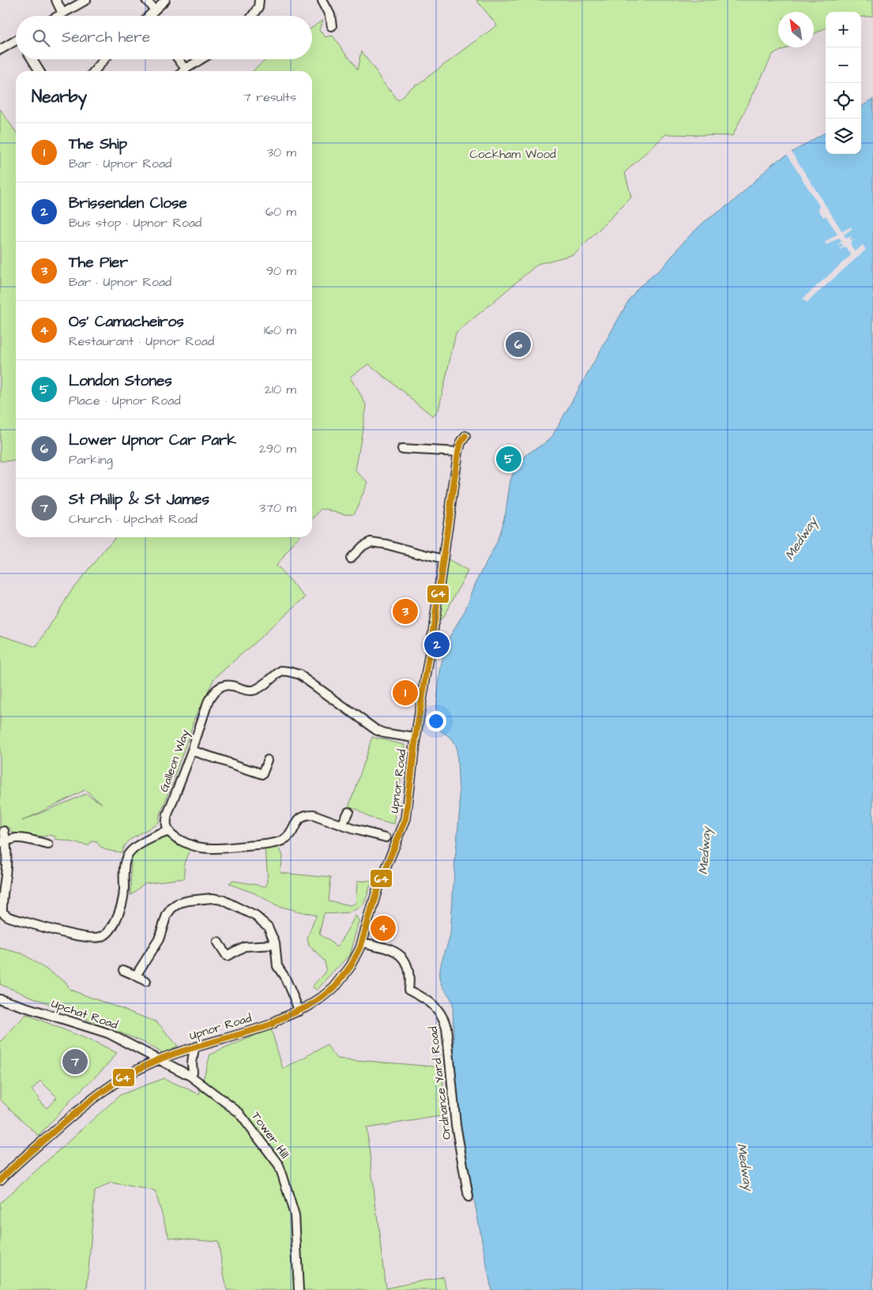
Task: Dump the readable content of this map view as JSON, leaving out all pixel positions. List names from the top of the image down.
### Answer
{
  "streets": {
    "street": [
      "Galleon Way",
      "Upnor Road",
      "Upchat Road",
      "Ordnance Yard Road",
      "Tower Hill"
    ]
  },
  "crossings": [
    ["Galleon Way", "Upnor Road"],
    ["Upnor Road", "Upchat Road"],
    ["Upnor Road", "Ordnance Yard Road"],
    ["Upnor Road", "Tower Hill"],
    ["Upchat Road", "Tower Hill"]
  ],
  "water": ["Medway"],
  "parks": ["Cockham Wood"],
  "lines": ["transit line 64"],
  "north": "top left",
  "page": {
    "map_buttons": ["+", "−"],
    "search": "Search here",
    "heading": ["Nearby", "7 results"],
    "list": [
      {
        "mark": "1",
        "name": "The Ship",
        "note": "Bar · Upnor Road",
        "value": "30 m"
      },
      {
        "mark": "2",
        "name": "Brissenden Close",
        "note": "Bus stop · Upnor Road",
        "value": "60 m"
      },
      {
        "mark": "3",
        "name": "The Pier",
        "note": "Bar · Upnor Road",
        "value": "90 m"
      },
      {
        "mark": "4",
        "name": "Os' Camacheiros",
        "note": "Restaurant · Upnor Road",
        "value": "160 m"
      },
      {
        "mark": "5",
        "name": "London Stones",
        "note": "Place · Upnor Road",
        "value": "210 m"
      },
      {
        "mark": "6",
        "name": "Lower Upnor Car Park",
        "note": "Parking",
        "value": "290 m"
      },
      {
        "mark": "7",
        "name": "St Philip & St James",
        "note": "Church · Upchat Road",
        "value": "370 m"
      }
    ],
    "pins": [
      "6",
      "5",
      "3",
      "2",
      "1",
      "4",
      "7"
    ]
  }
}
